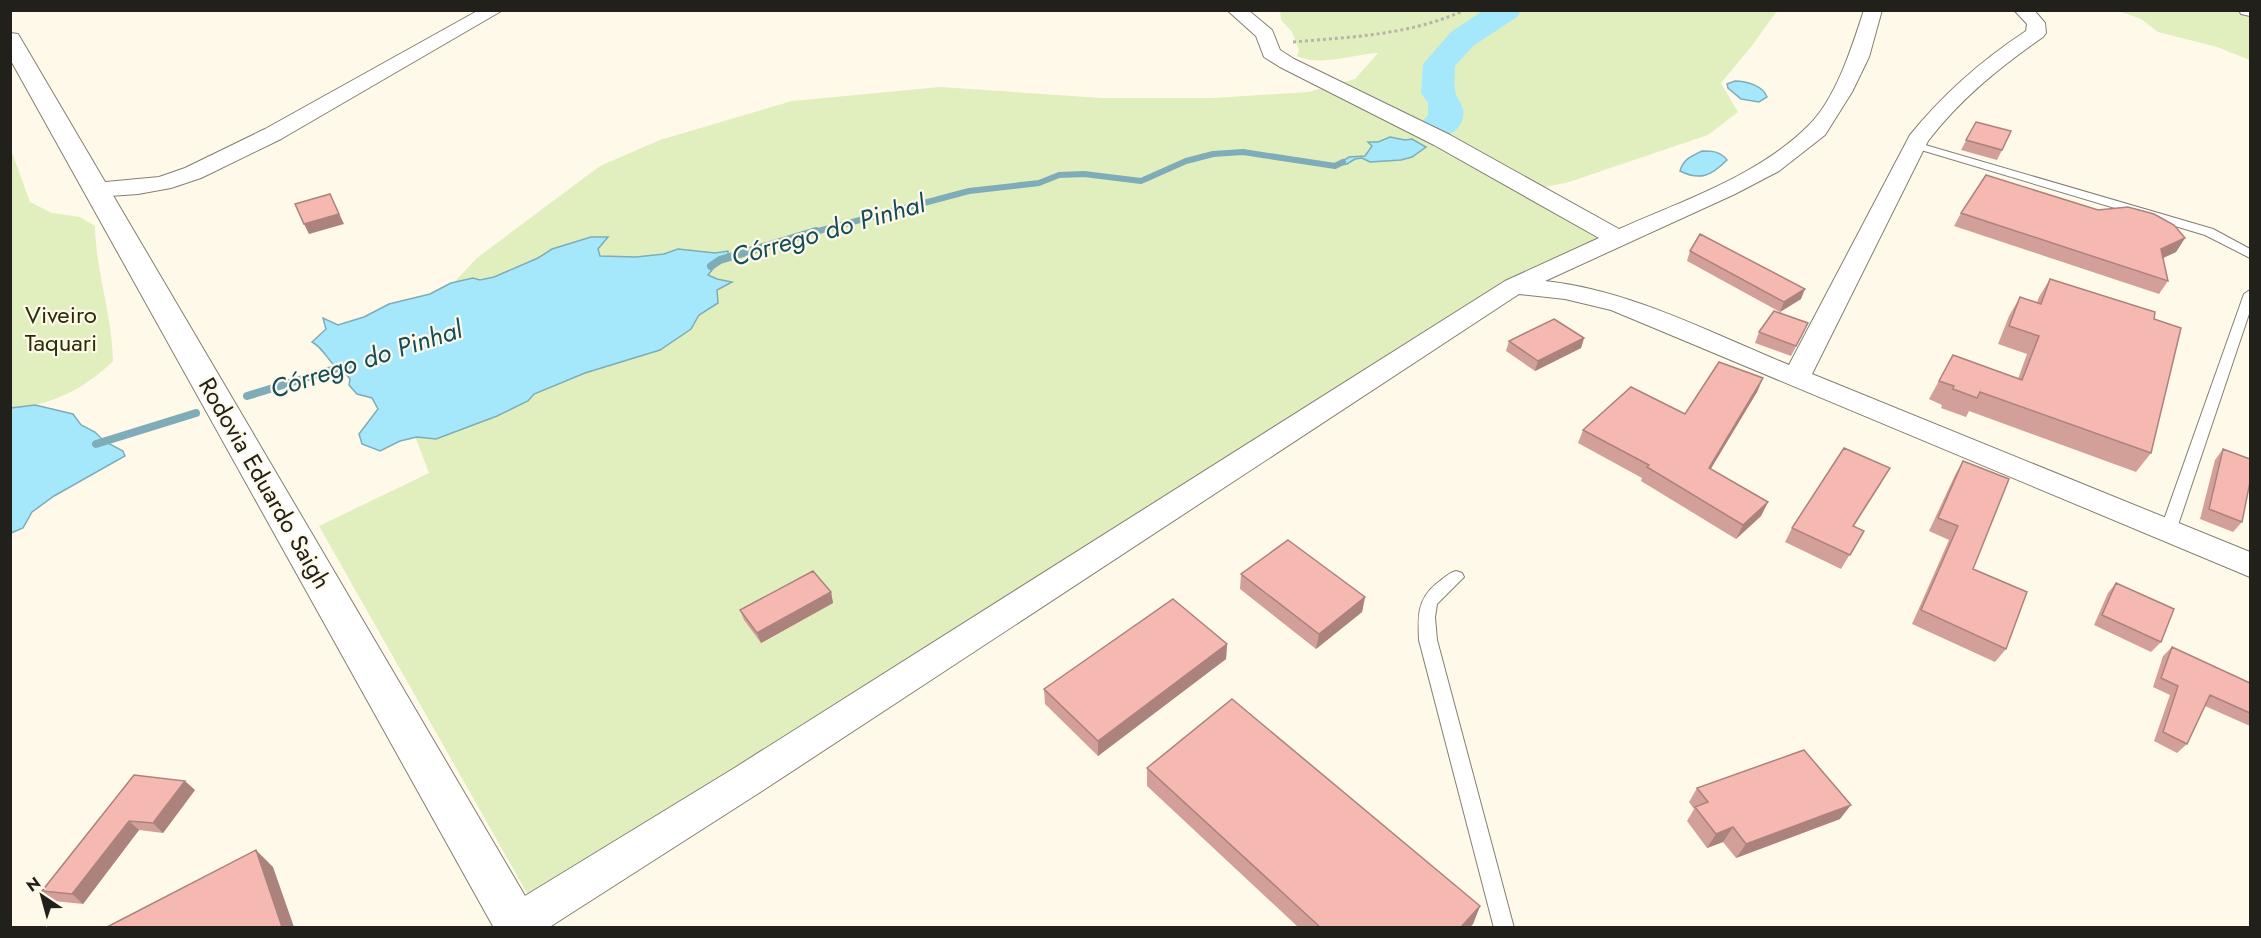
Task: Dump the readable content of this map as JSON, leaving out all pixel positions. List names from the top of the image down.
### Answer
{
  "streets": {
    "highway": ["Rodovia Eduardo Saigh"]
  },
  "water": ["Córrego do Pinhal"],
  "parks": ["Viveiro Taquari"],
  "north": "top left"
}
